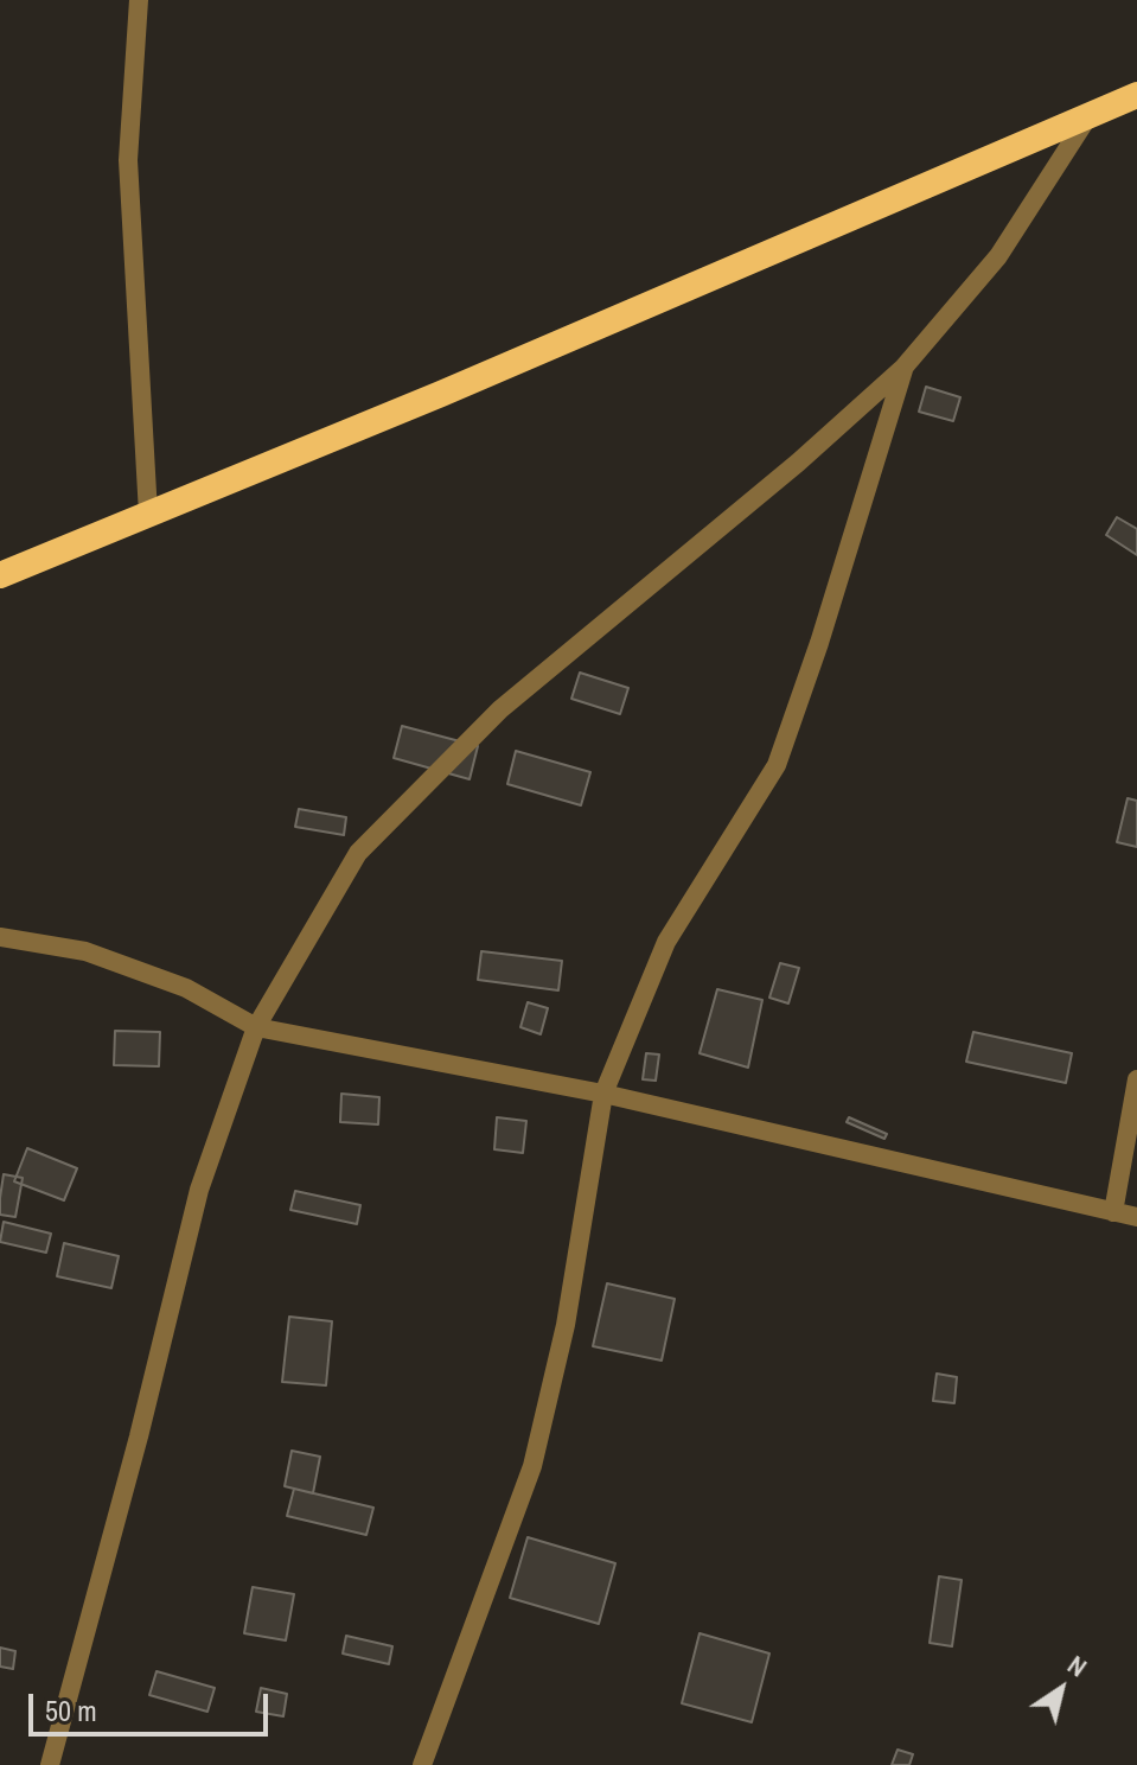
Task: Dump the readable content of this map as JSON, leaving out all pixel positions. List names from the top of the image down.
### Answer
{
  "scale_bar": "50 m",
  "north": "top right"
}
